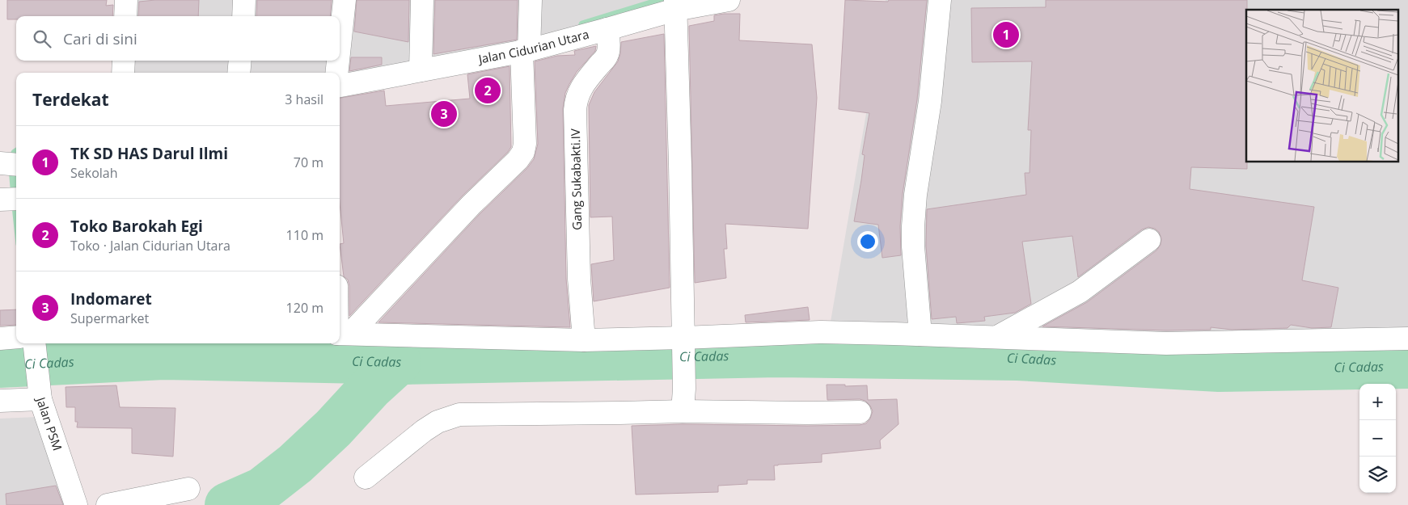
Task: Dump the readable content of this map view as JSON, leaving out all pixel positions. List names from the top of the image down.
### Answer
{
  "streets": {
    "street": ["Jalan Cidurian Utara", "Gang Sukabakti.IV", "Jalan PSM"]
  },
  "crossings": [
    ["Jalan Cidurian Utara", "Gang Sukabakti.IV"]
  ],
  "water": ["Ci Cadas"],
  "page": {
    "search": "Cari di sini",
    "pins": ["1", "2", "3"],
    "heading": ["Terdekat", "3 hasil"],
    "list": [
      {
        "mark": "1",
        "name": "TK SD HAS Darul Ilmi",
        "note": "Sekolah",
        "value": "70 m"
      },
      {
        "mark": "2",
        "name": "Toko Barokah Egi",
        "note": "Toko · Jalan Cidurian Utara",
        "value": "110 m"
      },
      {
        "mark": "3",
        "name": "Indomaret",
        "note": "Supermarket",
        "value": "120 m"
      }
    ],
    "map_buttons": ["+", "−"]
  }
}
